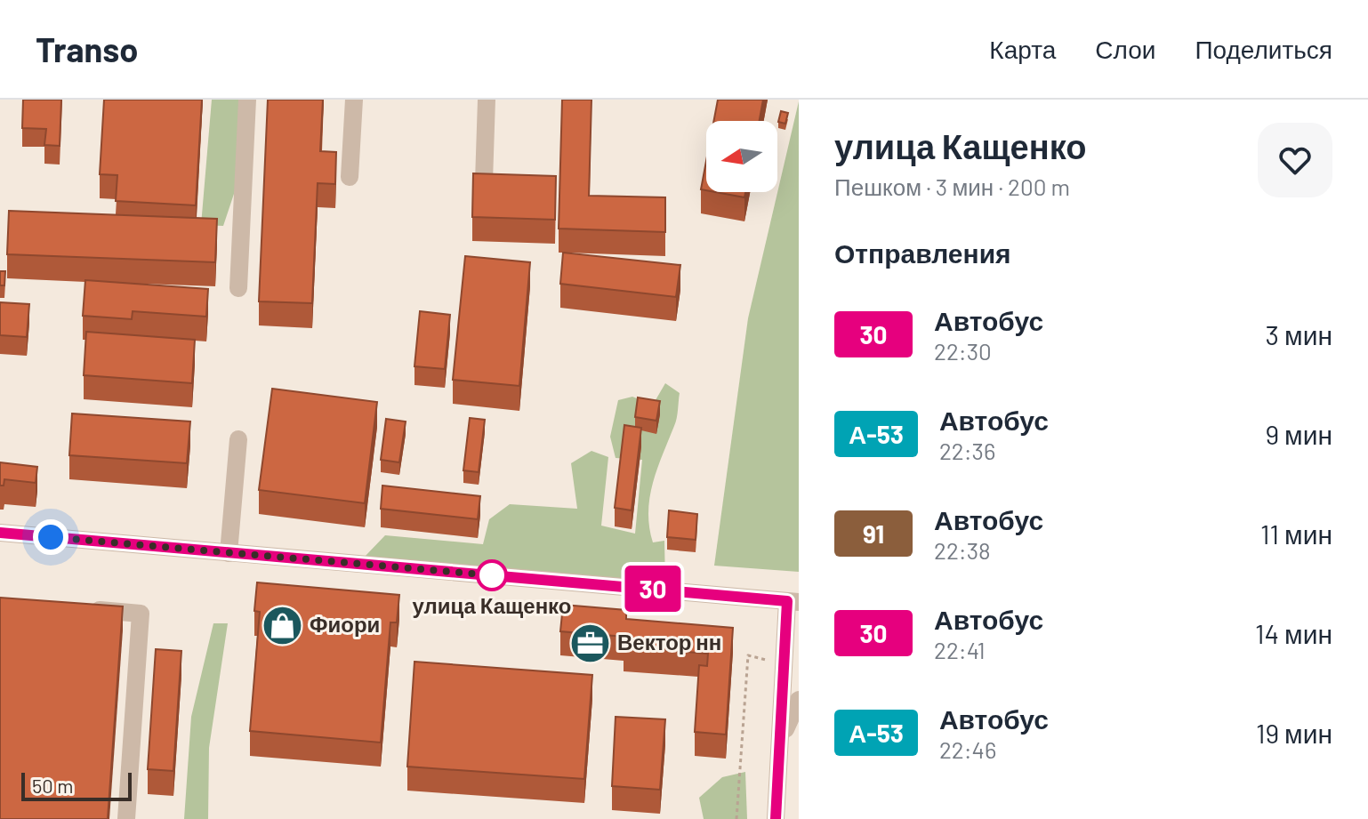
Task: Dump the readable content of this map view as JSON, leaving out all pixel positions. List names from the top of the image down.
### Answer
{
  "places": {
    "other": ["улица Кащенко"],
    "shop": ["Фиори"],
    "office": ["Вектор нн"]
  },
  "lines": ["bus line 30"],
  "scale_bar": "50 m",
  "north": "left",
  "page": {
    "header": "Transo",
    "nav": ["Карта", "Слои", "Поделиться"],
    "on_map": "30",
    "heading": [
      ["улица Кащенко", "Пешком · 3 мин · 200 m"],
      "Отправления"
    ],
    "list": [
      {
        "mark": "30",
        "name": "Автобус",
        "note": "22:30",
        "value": "3 мин"
      },
      {
        "mark": "А-53",
        "name": "Автобус",
        "note": "22:36",
        "value": "9 мин"
      },
      {
        "mark": "91",
        "name": "Автобус",
        "note": "22:38",
        "value": "11 мин"
      },
      {
        "mark": "30",
        "name": "Автобус",
        "note": "22:41",
        "value": "14 мин"
      },
      {
        "mark": "А-53",
        "name": "Автобус",
        "note": "22:46",
        "value": "19 мин"
      }
    ],
    "scale": "50 m"
  }
}
